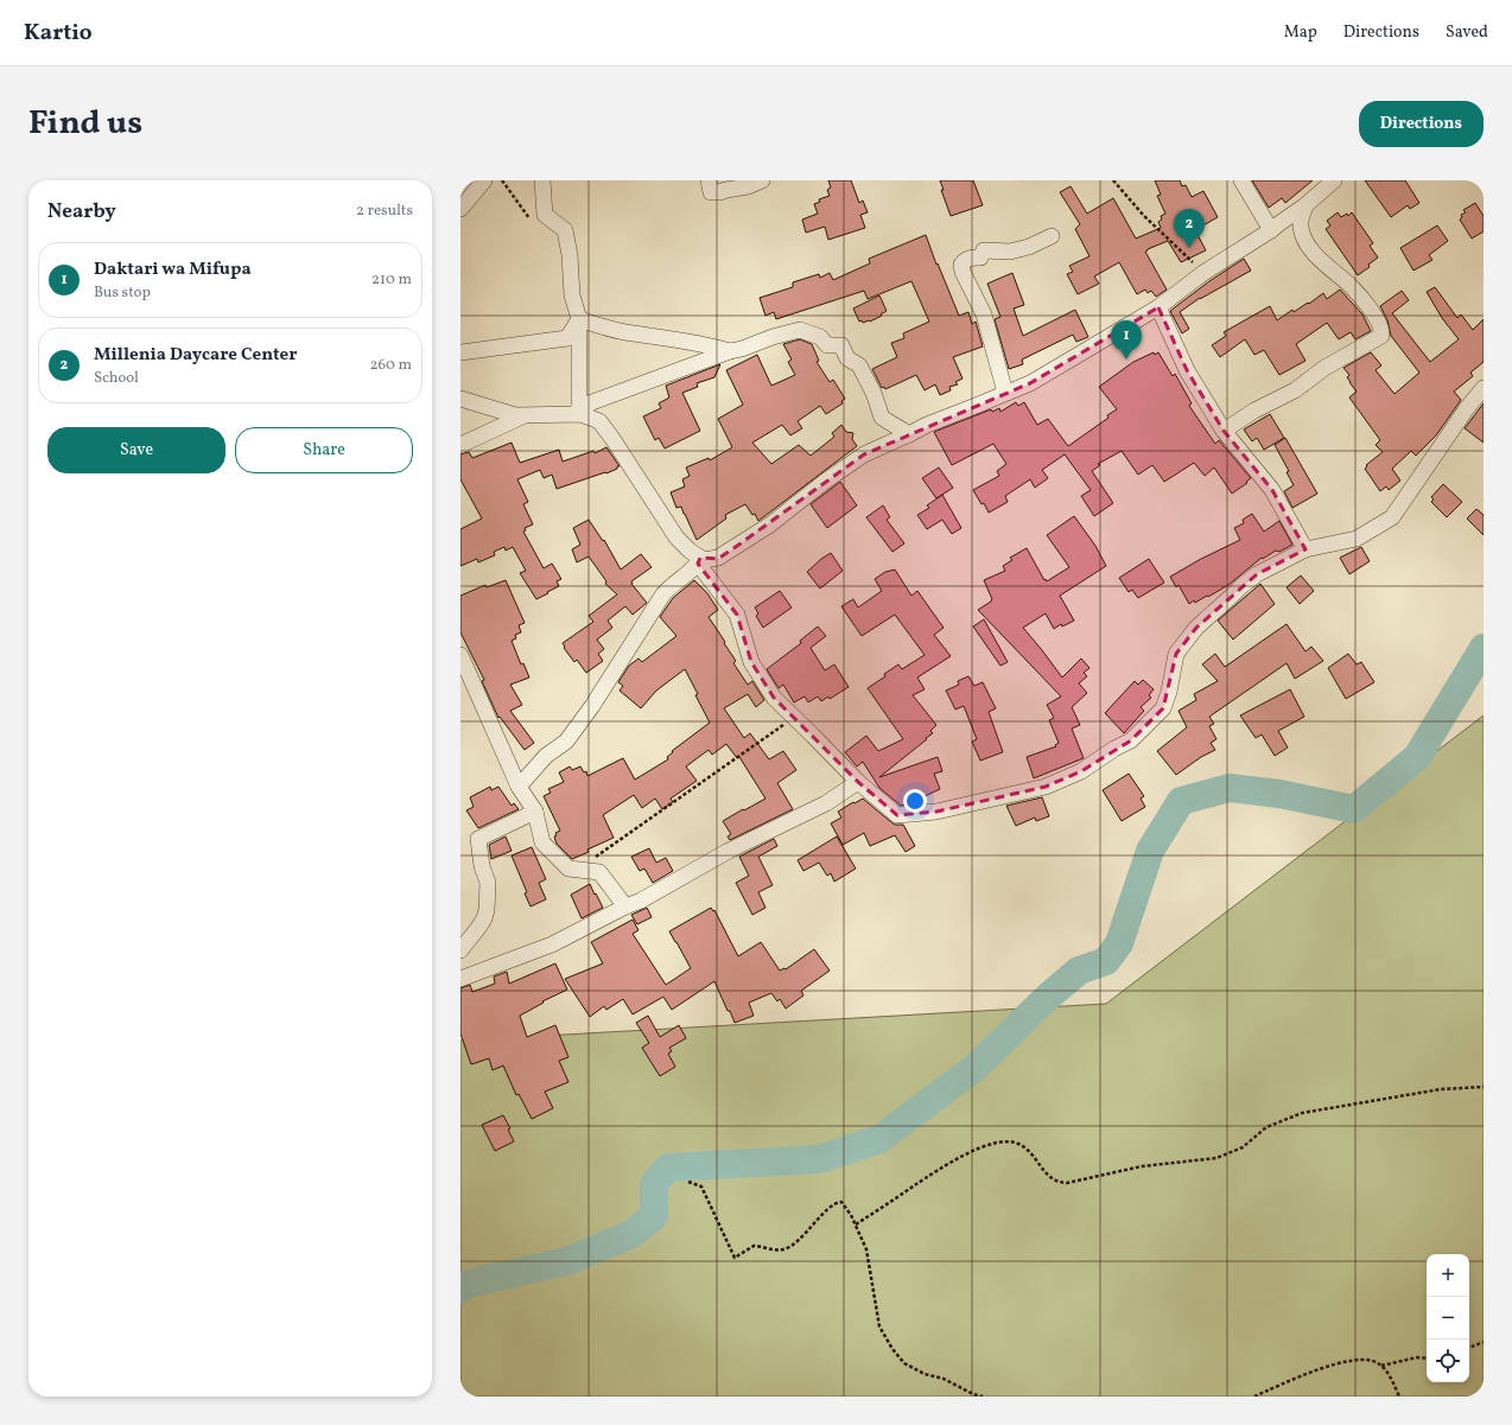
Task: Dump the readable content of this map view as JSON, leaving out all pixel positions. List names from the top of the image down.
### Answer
{
  "page": {
    "header": "Kartio",
    "nav": ["Map", "Directions", "Saved"],
    "title": "Find us",
    "buttons": [
      "Directions",
      ["Save", "Share"]
    ],
    "heading": ["Nearby", "2 results"],
    "pins": ["2", "1"],
    "list": [
      {
        "mark": "1",
        "name": "Daktari wa Mifupa",
        "note": "Bus stop",
        "value": "210 m"
      },
      {
        "mark": "2",
        "name": "Millenia Daycare Center",
        "note": "School",
        "value": "260 m"
      }
    ],
    "map_buttons": ["+", "−"]
  }
}
